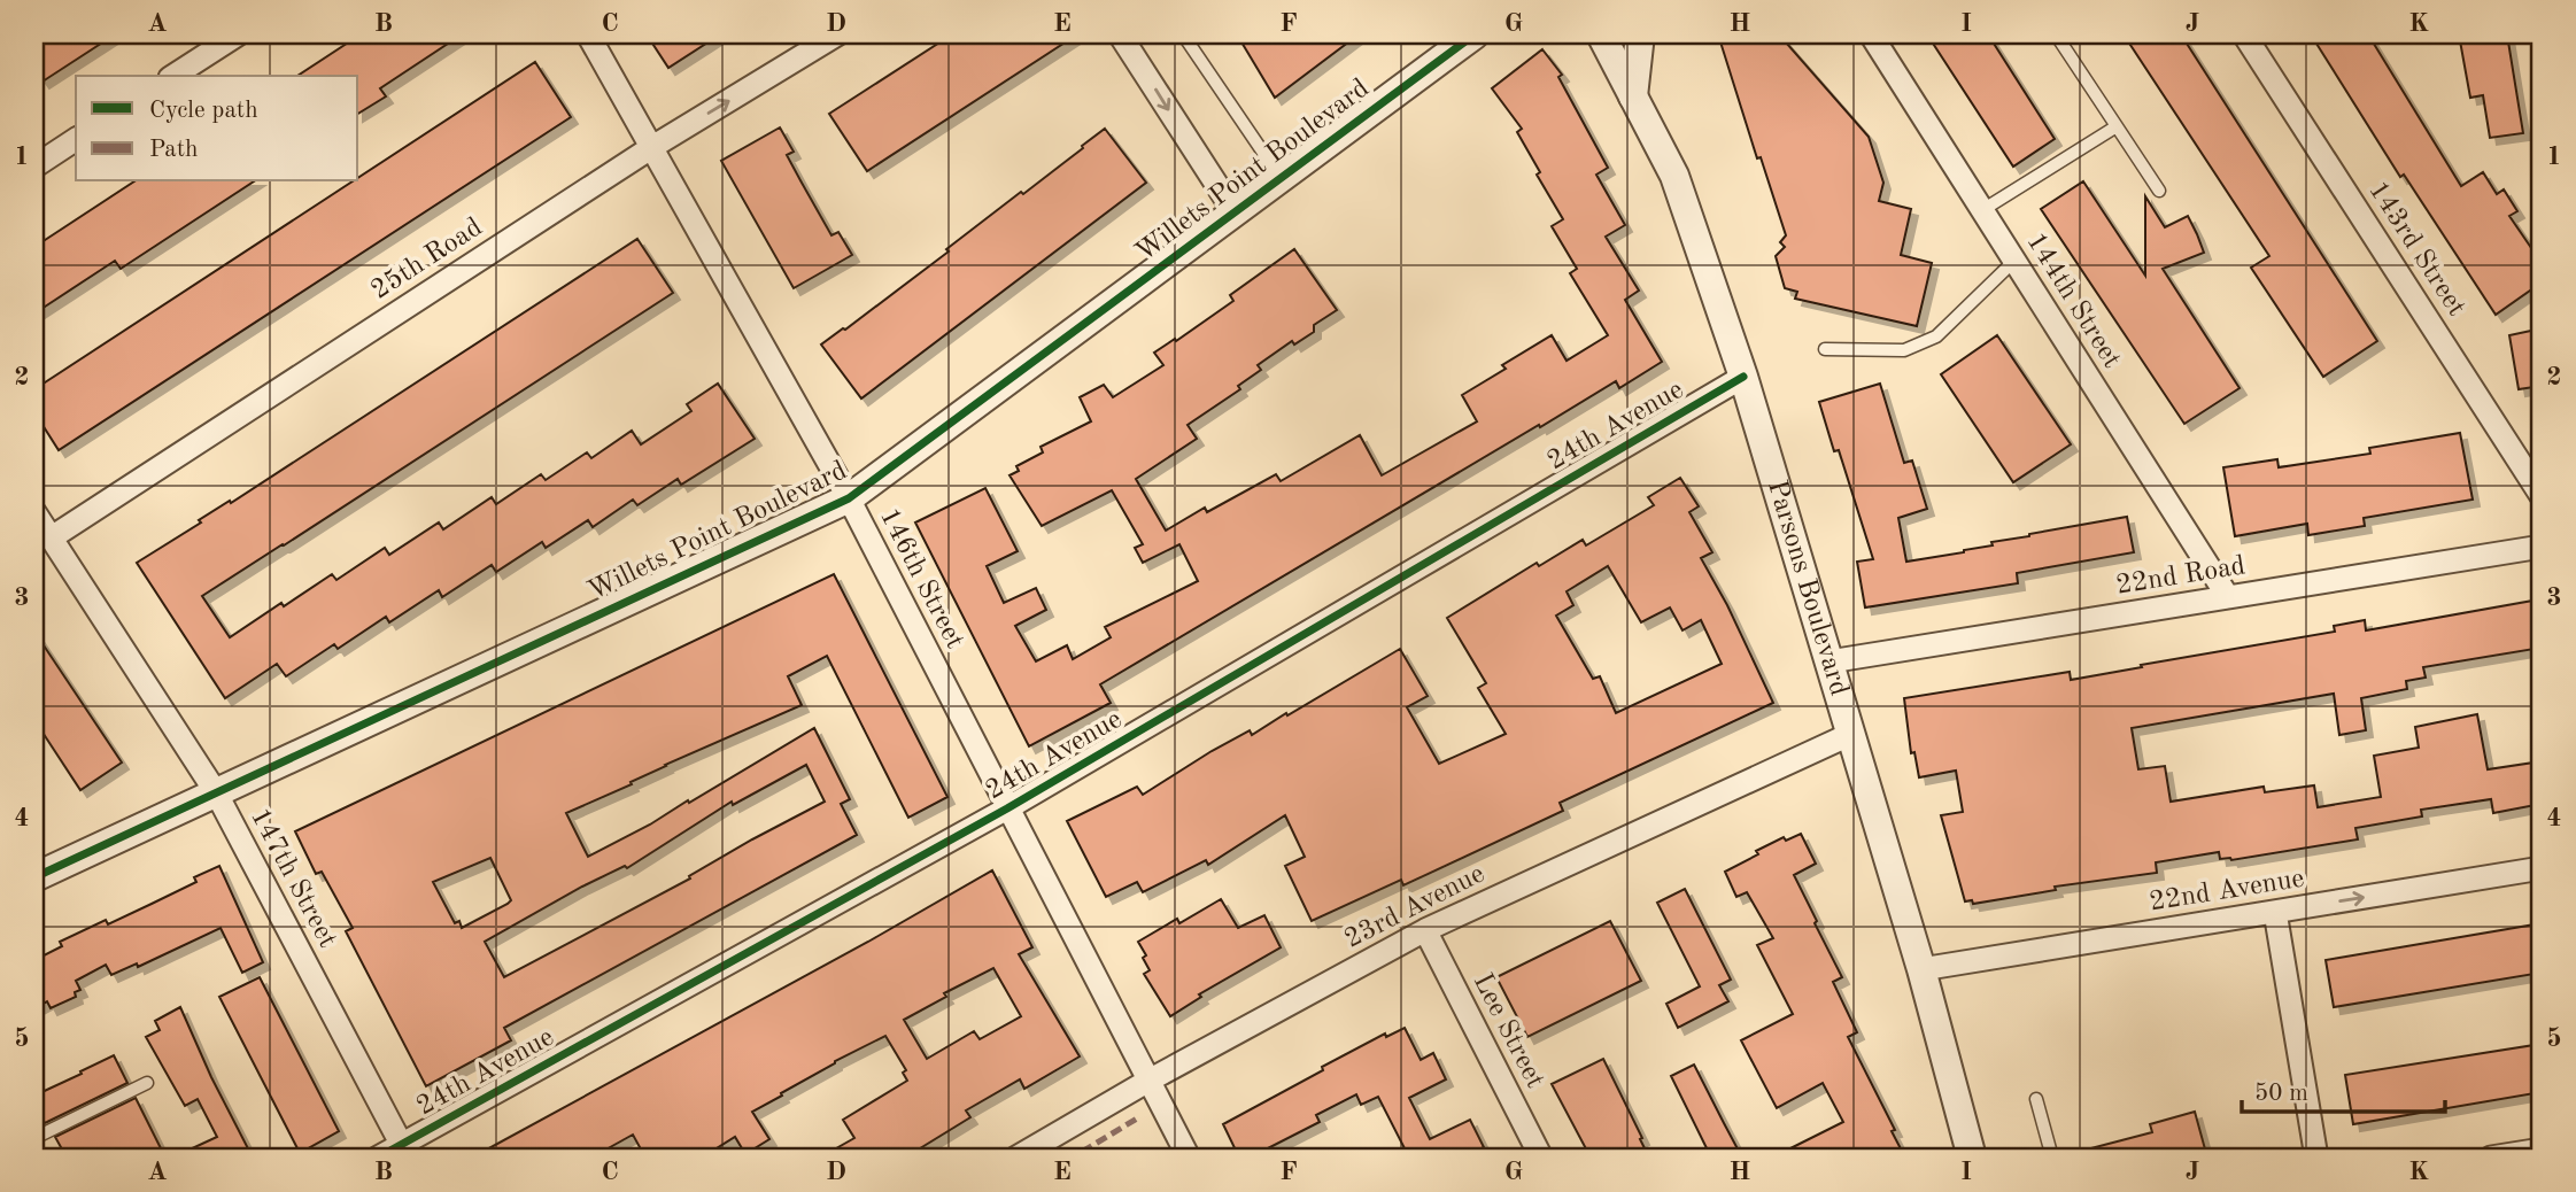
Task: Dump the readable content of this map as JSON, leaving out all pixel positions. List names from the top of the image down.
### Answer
{
  "streets": {
    "street": [
      "Willets Point Boulevard",
      "143rd Street",
      "25th Road",
      "144th Street",
      "24th Avenue",
      "22nd Road",
      "146th Street",
      "Parsons Boulevard",
      "147th Street",
      "22nd Avenue",
      "23rd Avenue",
      "Lee Street"
    ]
  },
  "crossings": [
    ["Willets Point Boulevard", "146th Street"],
    ["Willets Point Boulevard", "147th Street"],
    ["25th Road", "146th Street"],
    ["25th Road", "147th Street"],
    ["144th Street", "22nd Road"],
    ["24th Avenue", "146th Street"],
    ["24th Avenue", "Parsons Boulevard"],
    ["24th Avenue", "147th Street"],
    ["22nd Road", "Parsons Boulevard"],
    ["146th Street", "23rd Avenue"],
    ["Parsons Boulevard", "22nd Avenue"],
    ["Parsons Boulevard", "23rd Avenue"],
    ["23rd Avenue", "Lee Street"]
  ],
  "one_way": ["22nd Avenue"],
  "legend": ["Cycle path", "Path"],
  "scale_bar": "50 m",
  "grid": {
    "columns": [
      "A",
      "B",
      "C",
      "D",
      "E",
      "F",
      "G",
      "H",
      "I",
      "J",
      "K"
    ],
    "rows": [
      "1",
      "2",
      "3",
      "4",
      "5"
    ]
  }
}
